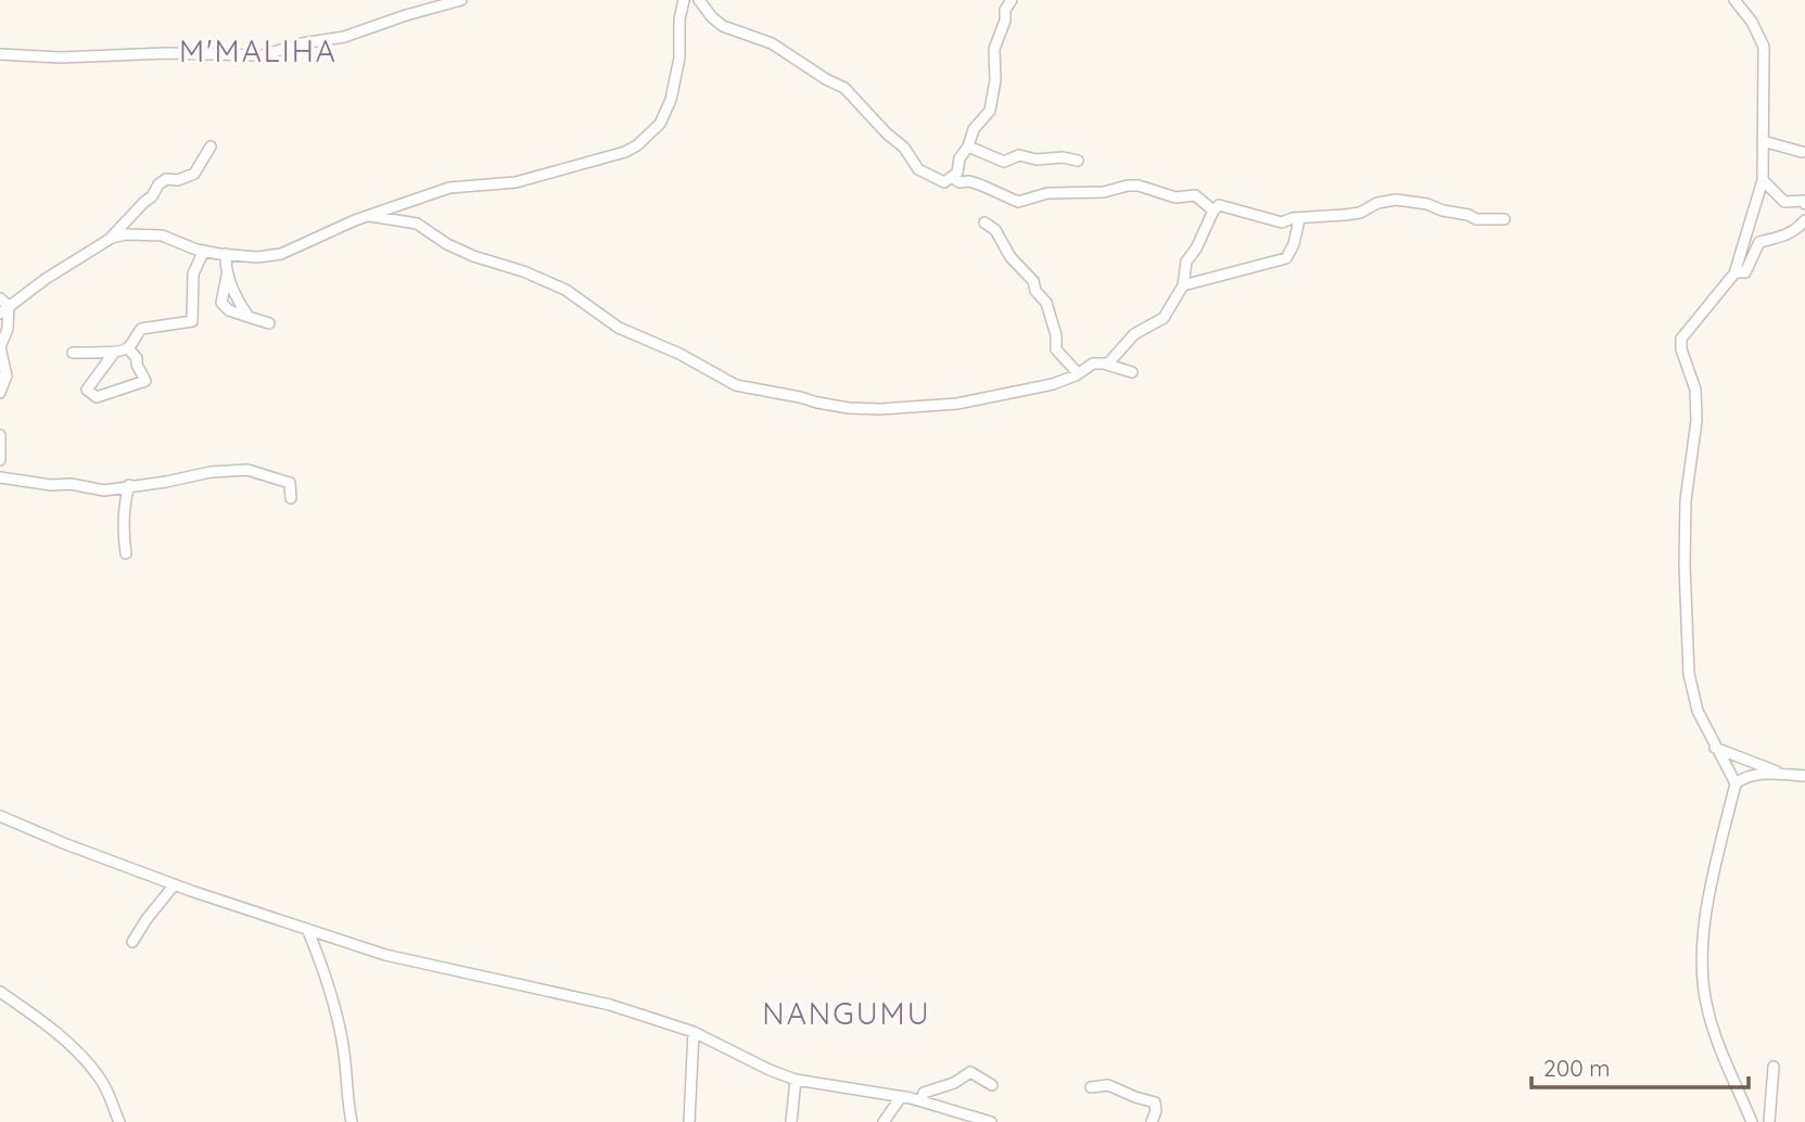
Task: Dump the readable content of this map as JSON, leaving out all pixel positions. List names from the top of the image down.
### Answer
{
  "districts": ["M'MALIHA", "NANGUMU"],
  "scale_bar": "200 m"
}
